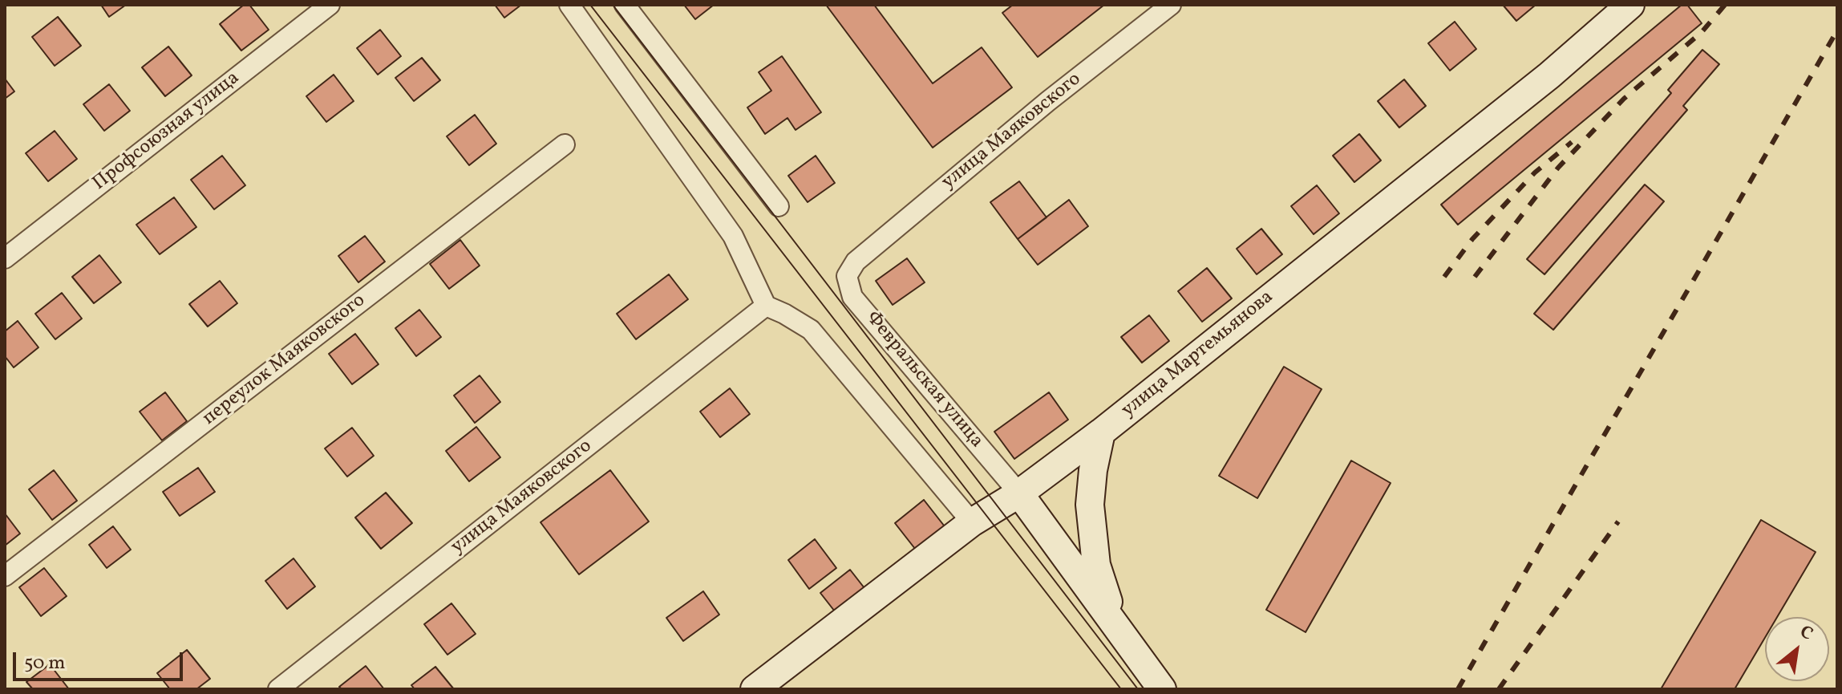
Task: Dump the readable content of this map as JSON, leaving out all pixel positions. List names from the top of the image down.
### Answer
{
  "streets": {
    "street": [
      "Профсоюзная улица",
      "улица Маяковского",
      "улица Мартемьянова",
      "переулок Маяковского",
      "Февральская улица"
    ]
  },
  "crossings": [
    ["улица Маяковского", "Февральская улица"],
    ["улица Мартемьянова", "Февральская улица"]
  ],
  "scale_bar": "50 m",
  "north": "top right"
}
